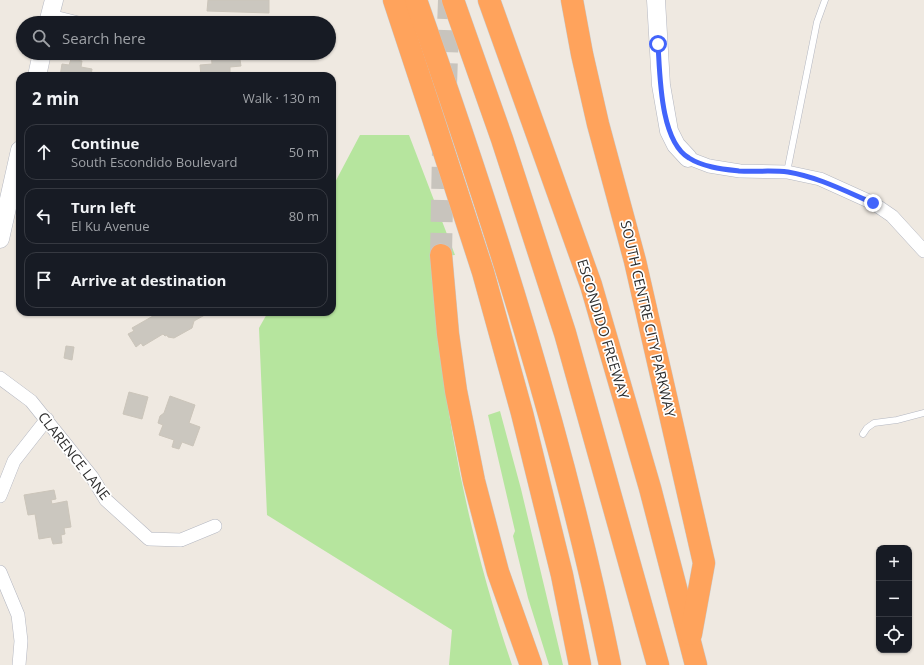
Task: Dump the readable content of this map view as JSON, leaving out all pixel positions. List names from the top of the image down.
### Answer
{
  "streets": {
    "highway": ["SOUTH CENTRE CITY PARKWAY", "ESCONDIDO FREEWAY"],
    "street": ["CLARENCE LANE"]
  },
  "crossings": [
    ["SOUTH CENTRE CITY PARKWAY", "ESCONDIDO FREEWAY"]
  ],
  "page": {
    "search": "Search here",
    "heading": ["2 min", "Walk · 130 m"],
    "list": [
      ["Continue", "South Escondido Boulevard", "50 m"],
      ["Turn left", "El Ku Avenue", "80 m"],
      "Arrive at destination"
    ],
    "map_buttons": ["+", "−"]
  }
}
